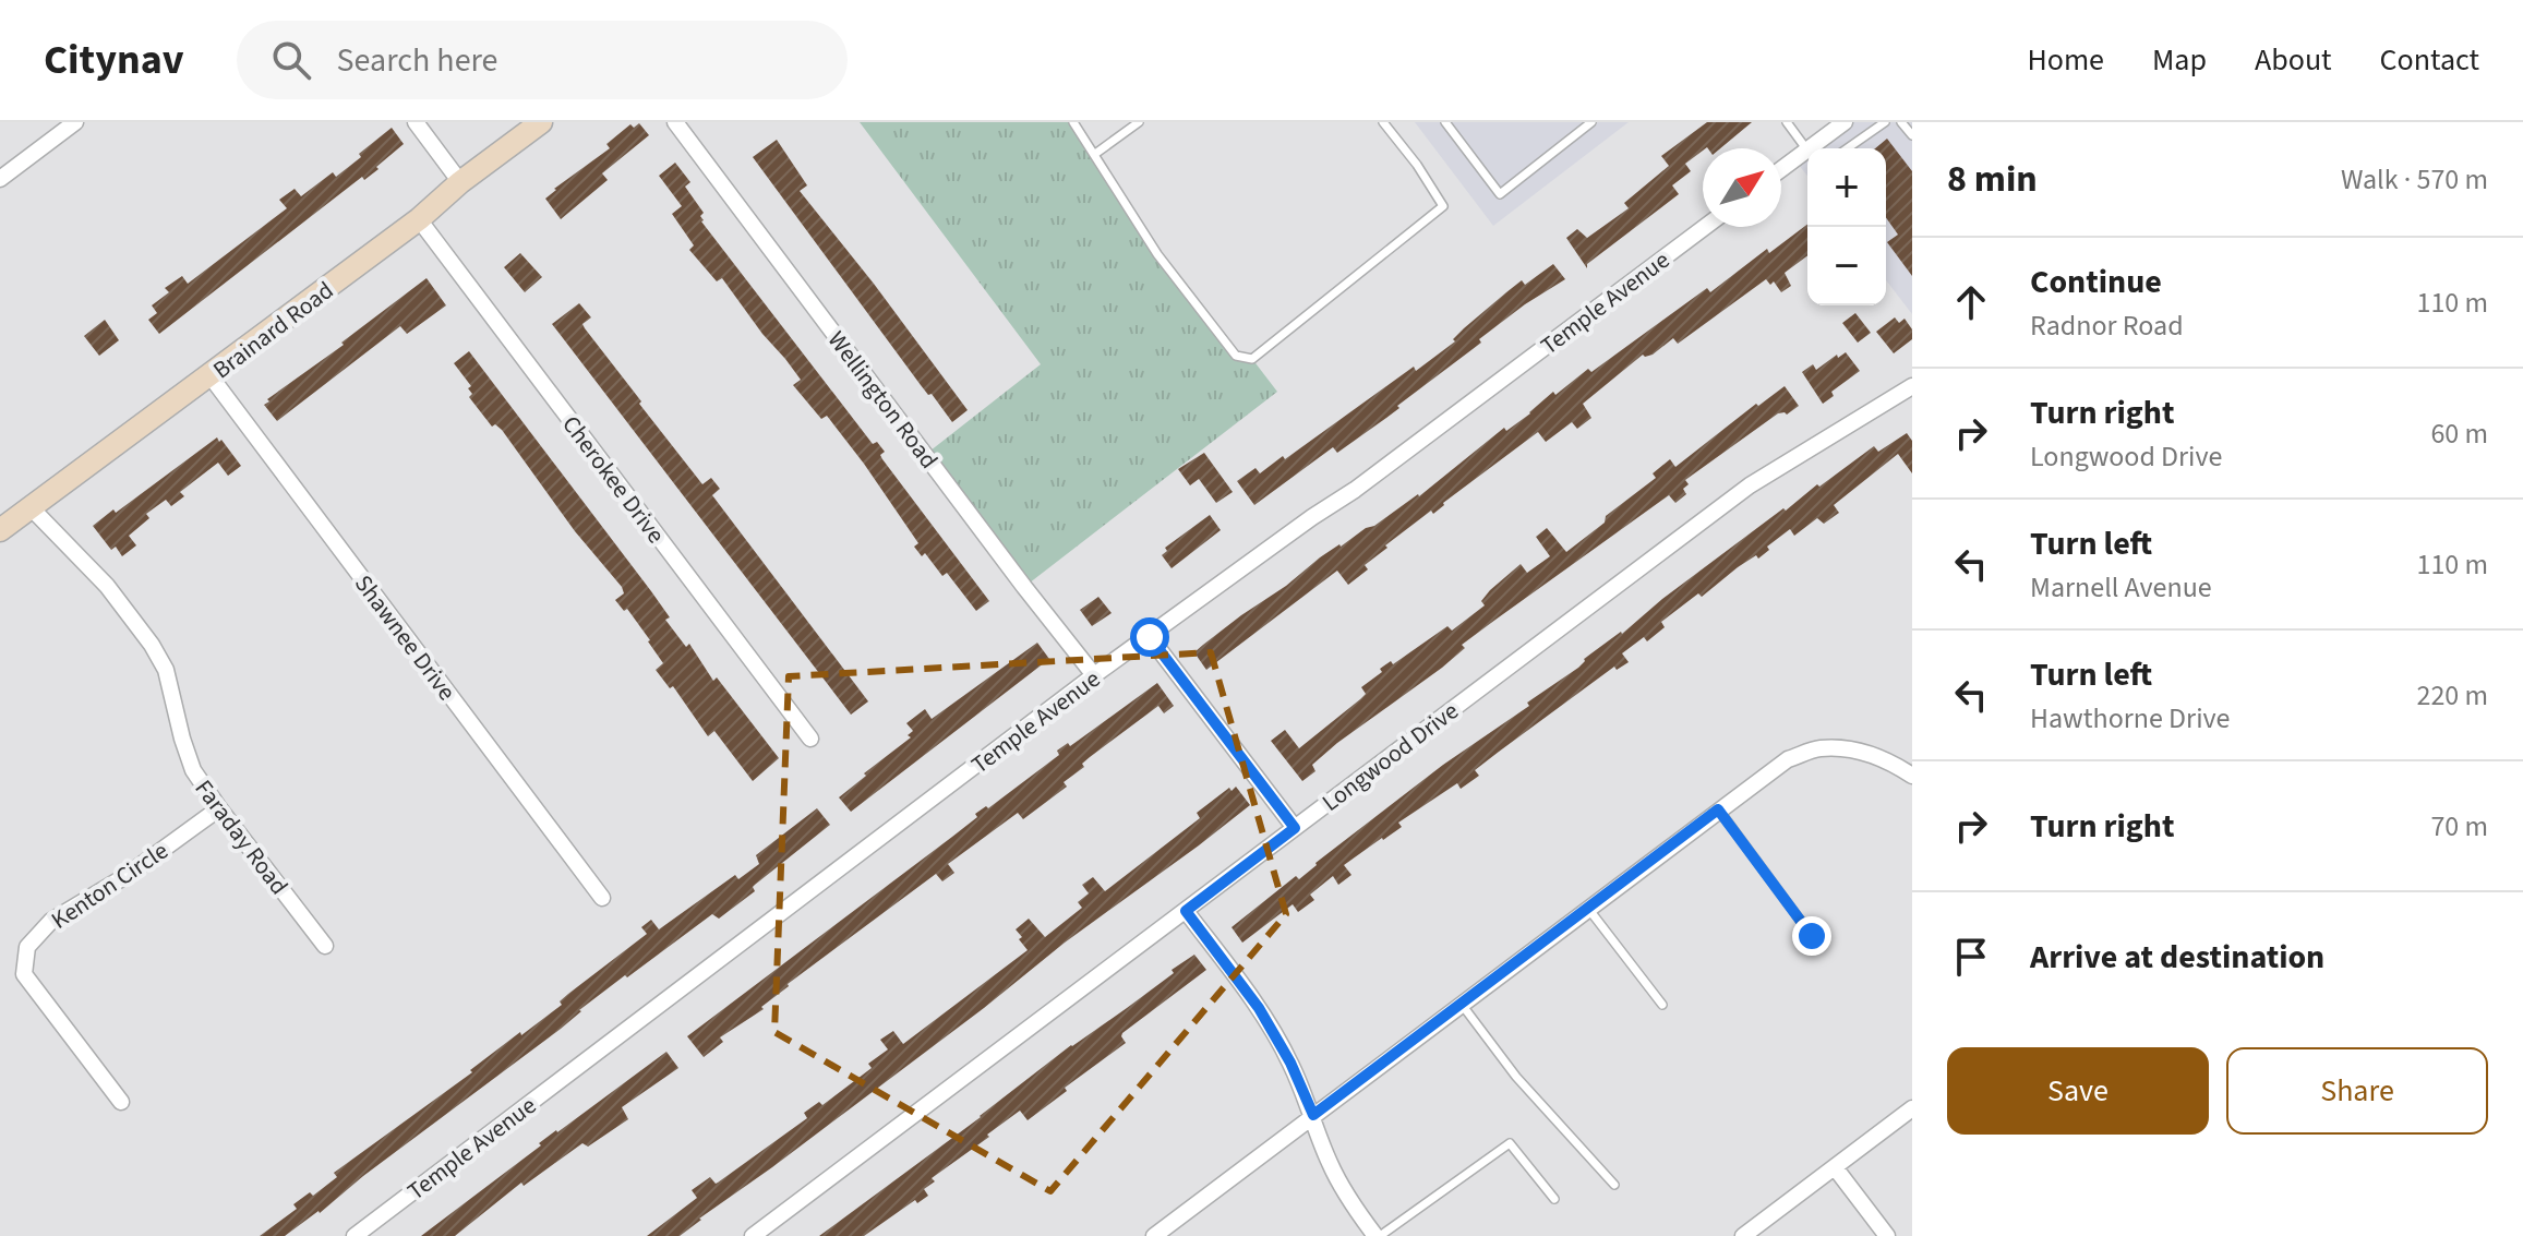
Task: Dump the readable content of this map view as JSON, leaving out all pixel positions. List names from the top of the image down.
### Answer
{
  "streets": {
    "main road": ["Brainard Road"],
    "street": [
      "Temple Avenue",
      "Wellington Road",
      "Cherokee Drive",
      "Shawnee Drive",
      "Longwood Drive",
      "Faraday Road",
      "Kenton Circle"
    ]
  },
  "crossings": [
    ["Temple Avenue", "Wellington Road"],
    ["Brainard Road", "Cherokee Drive"],
    ["Brainard Road", "Shawnee Drive"],
    ["Brainard Road", "Faraday Road"],
    ["Faraday Road", "Kenton Circle"]
  ],
  "north": "top right",
  "page": {
    "header": "Citynav",
    "search": "Search here",
    "nav": [
      "Home",
      "Map",
      "About",
      "Contact"
    ],
    "heading": ["8 min", "Walk · 570 m"],
    "map_buttons": ["+", "−"],
    "list": [
      ["Continue", "Radnor Road", "110 m"],
      ["Turn right", "Longwood Drive", "60 m"],
      ["Turn left", "Marnell Avenue", "110 m"],
      ["Turn left", "Hawthorne Drive", "220 m"],
      ["Turn right", "70 m"],
      "Arrive at destination"
    ],
    "buttons": ["Save", "Share"]
  }
}
